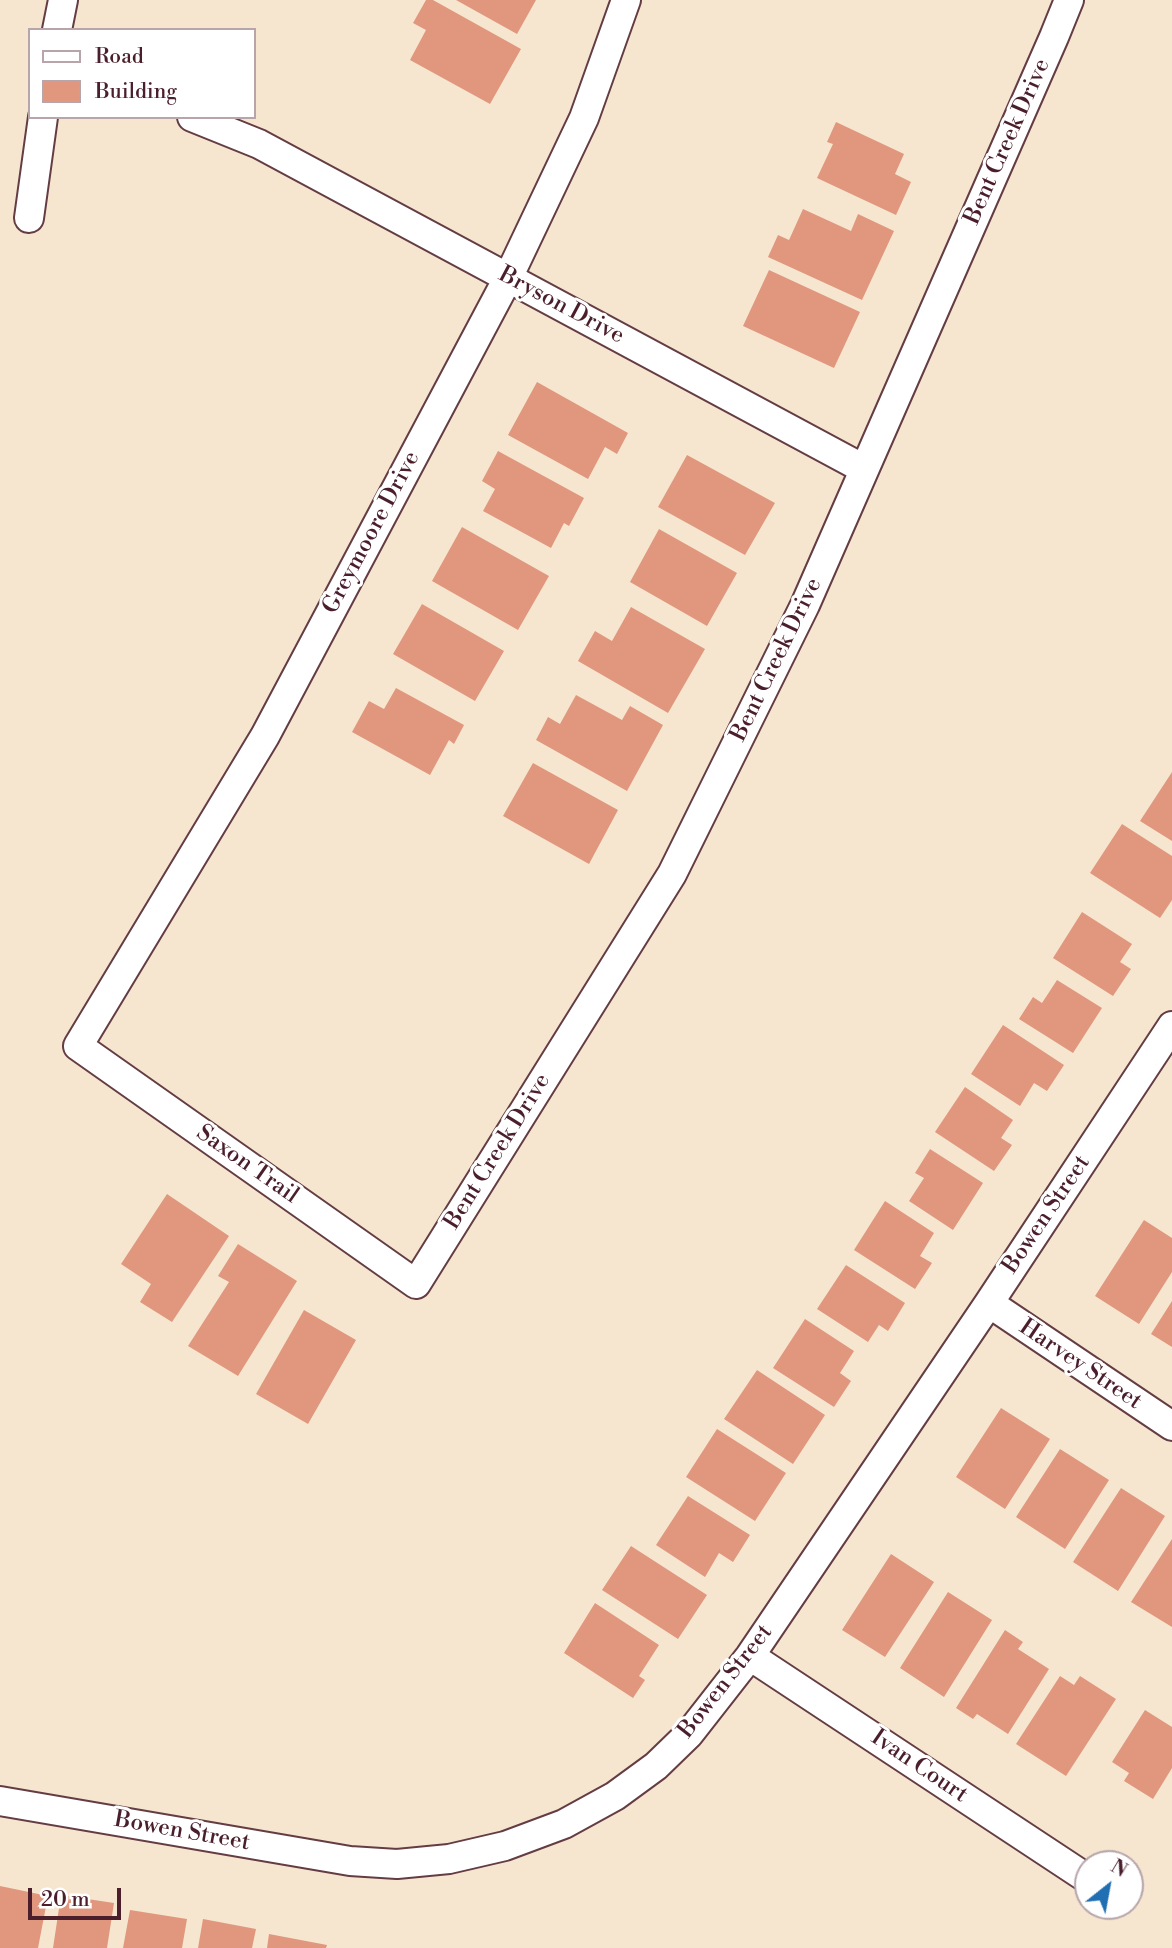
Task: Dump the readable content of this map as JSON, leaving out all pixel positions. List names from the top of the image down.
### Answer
{
  "streets": {
    "street": [
      "Bent Creek Drive",
      "Bryson Drive",
      "Greymoore Drive",
      "Saxon Trail",
      "Bowen Street",
      "Harvey Street",
      "Ivan Court"
    ]
  },
  "crossings": [
    ["Bent Creek Drive", "Bryson Drive"],
    ["Bent Creek Drive", "Saxon Trail"],
    ["Bryson Drive", "Greymoore Drive"],
    ["Greymoore Drive", "Saxon Trail"],
    ["Bowen Street", "Harvey Street"],
    ["Bowen Street", "Ivan Court"]
  ],
  "legend": ["Road", "Building"],
  "scale_bar": "20 m",
  "north": "top right"
}
